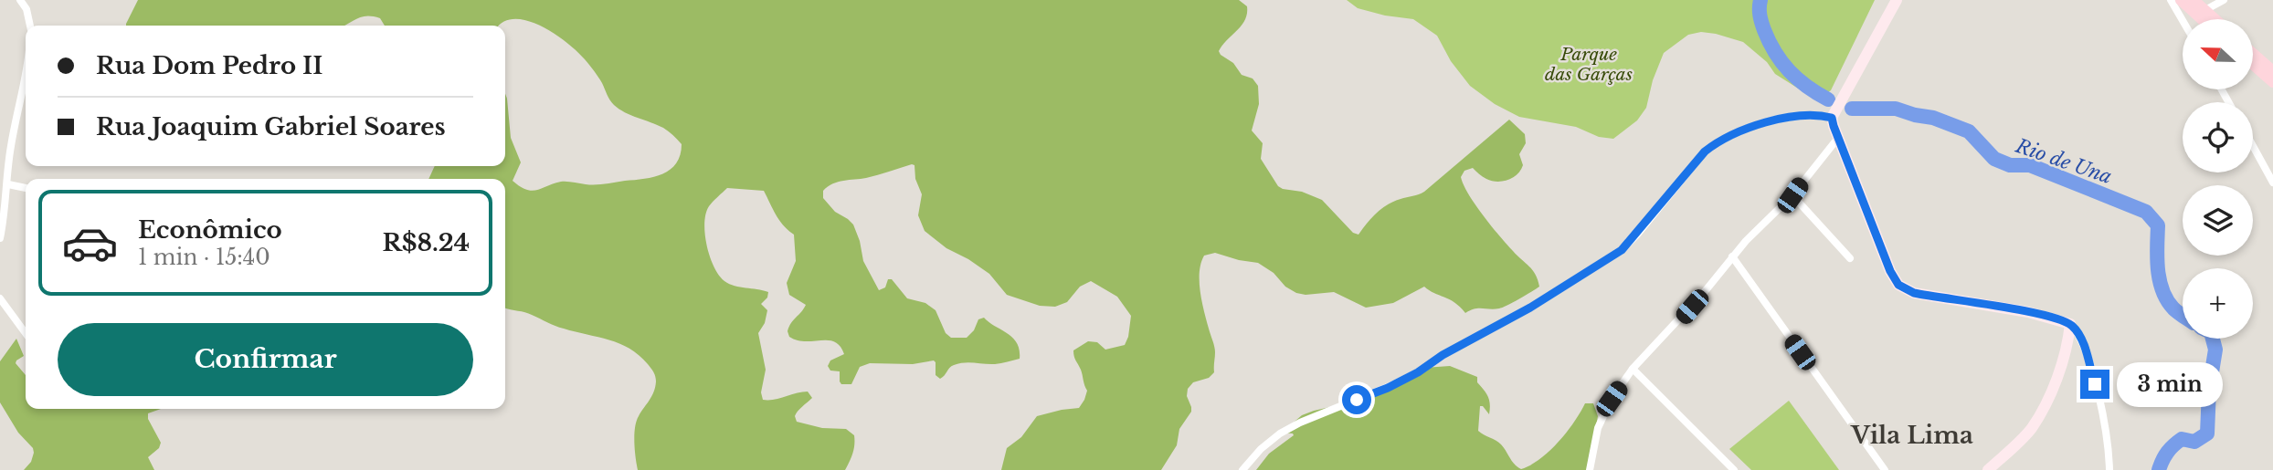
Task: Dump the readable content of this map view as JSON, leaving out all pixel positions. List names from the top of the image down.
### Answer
{
  "districts": ["Vila Lima"],
  "water": ["Rio de Una"],
  "parks": ["Parque das Garças"],
  "north": "left",
  "page": {
    "map_buttons": "+",
    "banner": ["Rua Dom Pedro II", "Rua Joaquim Gabriel Soares"],
    "list": [
      {
        "name": "Econômico",
        "note": "1 min · 15:40",
        "value": "R$8.24"
      }
    ],
    "buttons": "Confirmar",
    "bubble": "3 min"
  }
}
